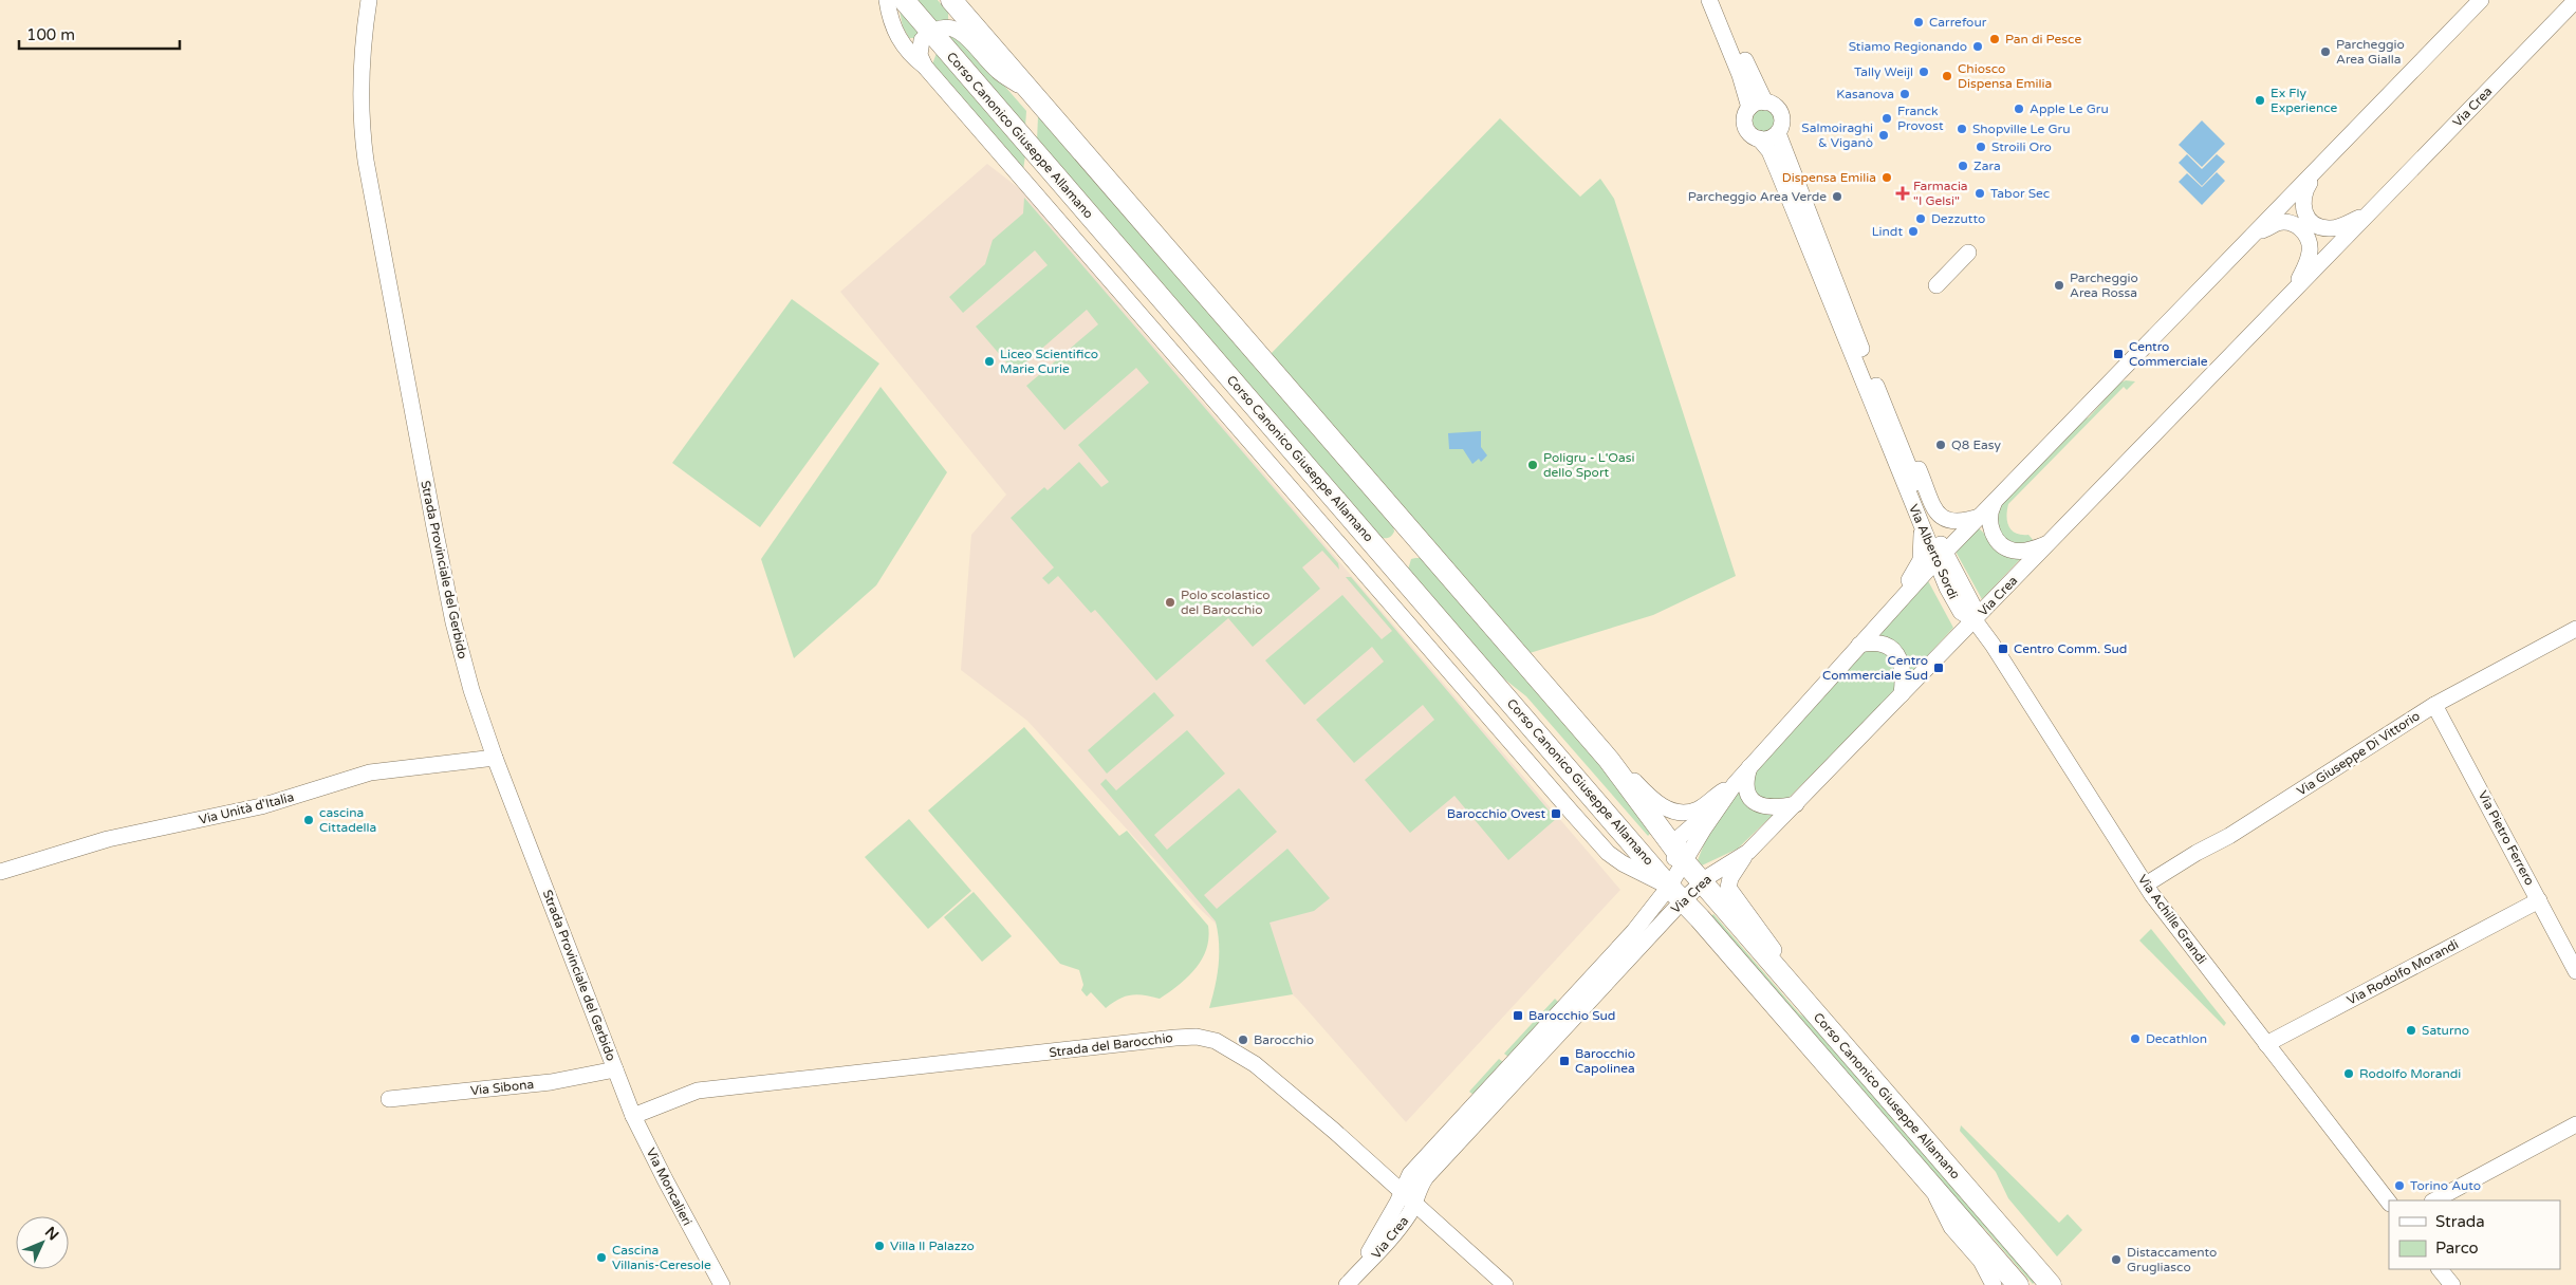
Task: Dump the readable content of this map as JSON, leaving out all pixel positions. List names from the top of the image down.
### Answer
{
  "streets": {
    "main road": ["Corso Canonico Giuseppe Allamano"],
    "street": [
      "Via Crea",
      "Via Alberto Sordi",
      "Strada Provinciale del Gerbido",
      "Via Giuseppe Di Vittorio",
      "Via Unità d'Italia",
      "Via Pietro Ferrero",
      "Via Achille Grandi",
      "Via Rodolfo Morandi",
      "Strada del Barocchio",
      "Via Sibona",
      "Via Moncalieri"
    ]
  },
  "crossings": [
    ["Via Crea", "Corso Canonico Giuseppe Allamano"],
    ["Via Crea", "Via Alberto Sordi"],
    ["Via Crea", "Via Achille Grandi"],
    ["Via Crea", "Strada del Barocchio"],
    ["Via Alberto Sordi", "Via Achille Grandi"],
    ["Strada Provinciale del Gerbido", "Via Unità d'Italia"],
    ["Strada Provinciale del Gerbido", "Strada del Barocchio"],
    ["Strada Provinciale del Gerbido", "Via Sibona"],
    ["Strada Provinciale del Gerbido", "Via Moncalieri"],
    ["Via Giuseppe Di Vittorio", "Via Pietro Ferrero"],
    ["Via Giuseppe Di Vittorio", "Via Achille Grandi"],
    ["Via Pietro Ferrero", "Via Rodolfo Morandi"],
    ["Via Achille Grandi", "Via Rodolfo Morandi"],
    ["Strada del Barocchio", "Via Moncalieri"]
  ],
  "places": {
    "other": [
      "Carrefour",
      "Pan di Pesce",
      "Stiamo Regionando",
      "Parcheggio Area Gialla",
      "Tally Weijl",
      "Chiosco Dispensa Emilia",
      "Kasanova",
      "Ex Fly Experience",
      "Apple Le Gru",
      "Franck Provost",
      "Shopville Le Gru",
      "Salmoiraghi & Viganò",
      "Stroili Oro",
      "Zara",
      "Dispensa Emilia",
      "Tabor Sec",
      "Parcheggio Area Verde",
      "Dezzutto",
      "Lindt",
      "Parcheggio Area Rossa",
      "Liceo Scientifico Marie Curie",
      "Q8 Easy",
      "Poligru - L'Oasi dello Sport",
      "Polo scolastico del Barocchio",
      "cascina Cittadella",
      "Saturno",
      "Decathlon",
      "Barocchio",
      "Rodolfo Morandi",
      "Torino Auto",
      "Villa Il Palazzo",
      "Cascina Villanis-Ceresole",
      "Distaccamento Grugliasco"
    ],
    "health": ["Farmacia \"I Gelsi\""],
    "transit": [
      "Centro Commerciale",
      "Centro Comm. Sud",
      "Centro Commerciale Sud",
      "Barocchio Ovest",
      "Barocchio Sud",
      "Barocchio Capolinea"
    ]
  },
  "legend": ["Strada", "Parco"],
  "scale_bar": "100 m",
  "north": "top right"
}
